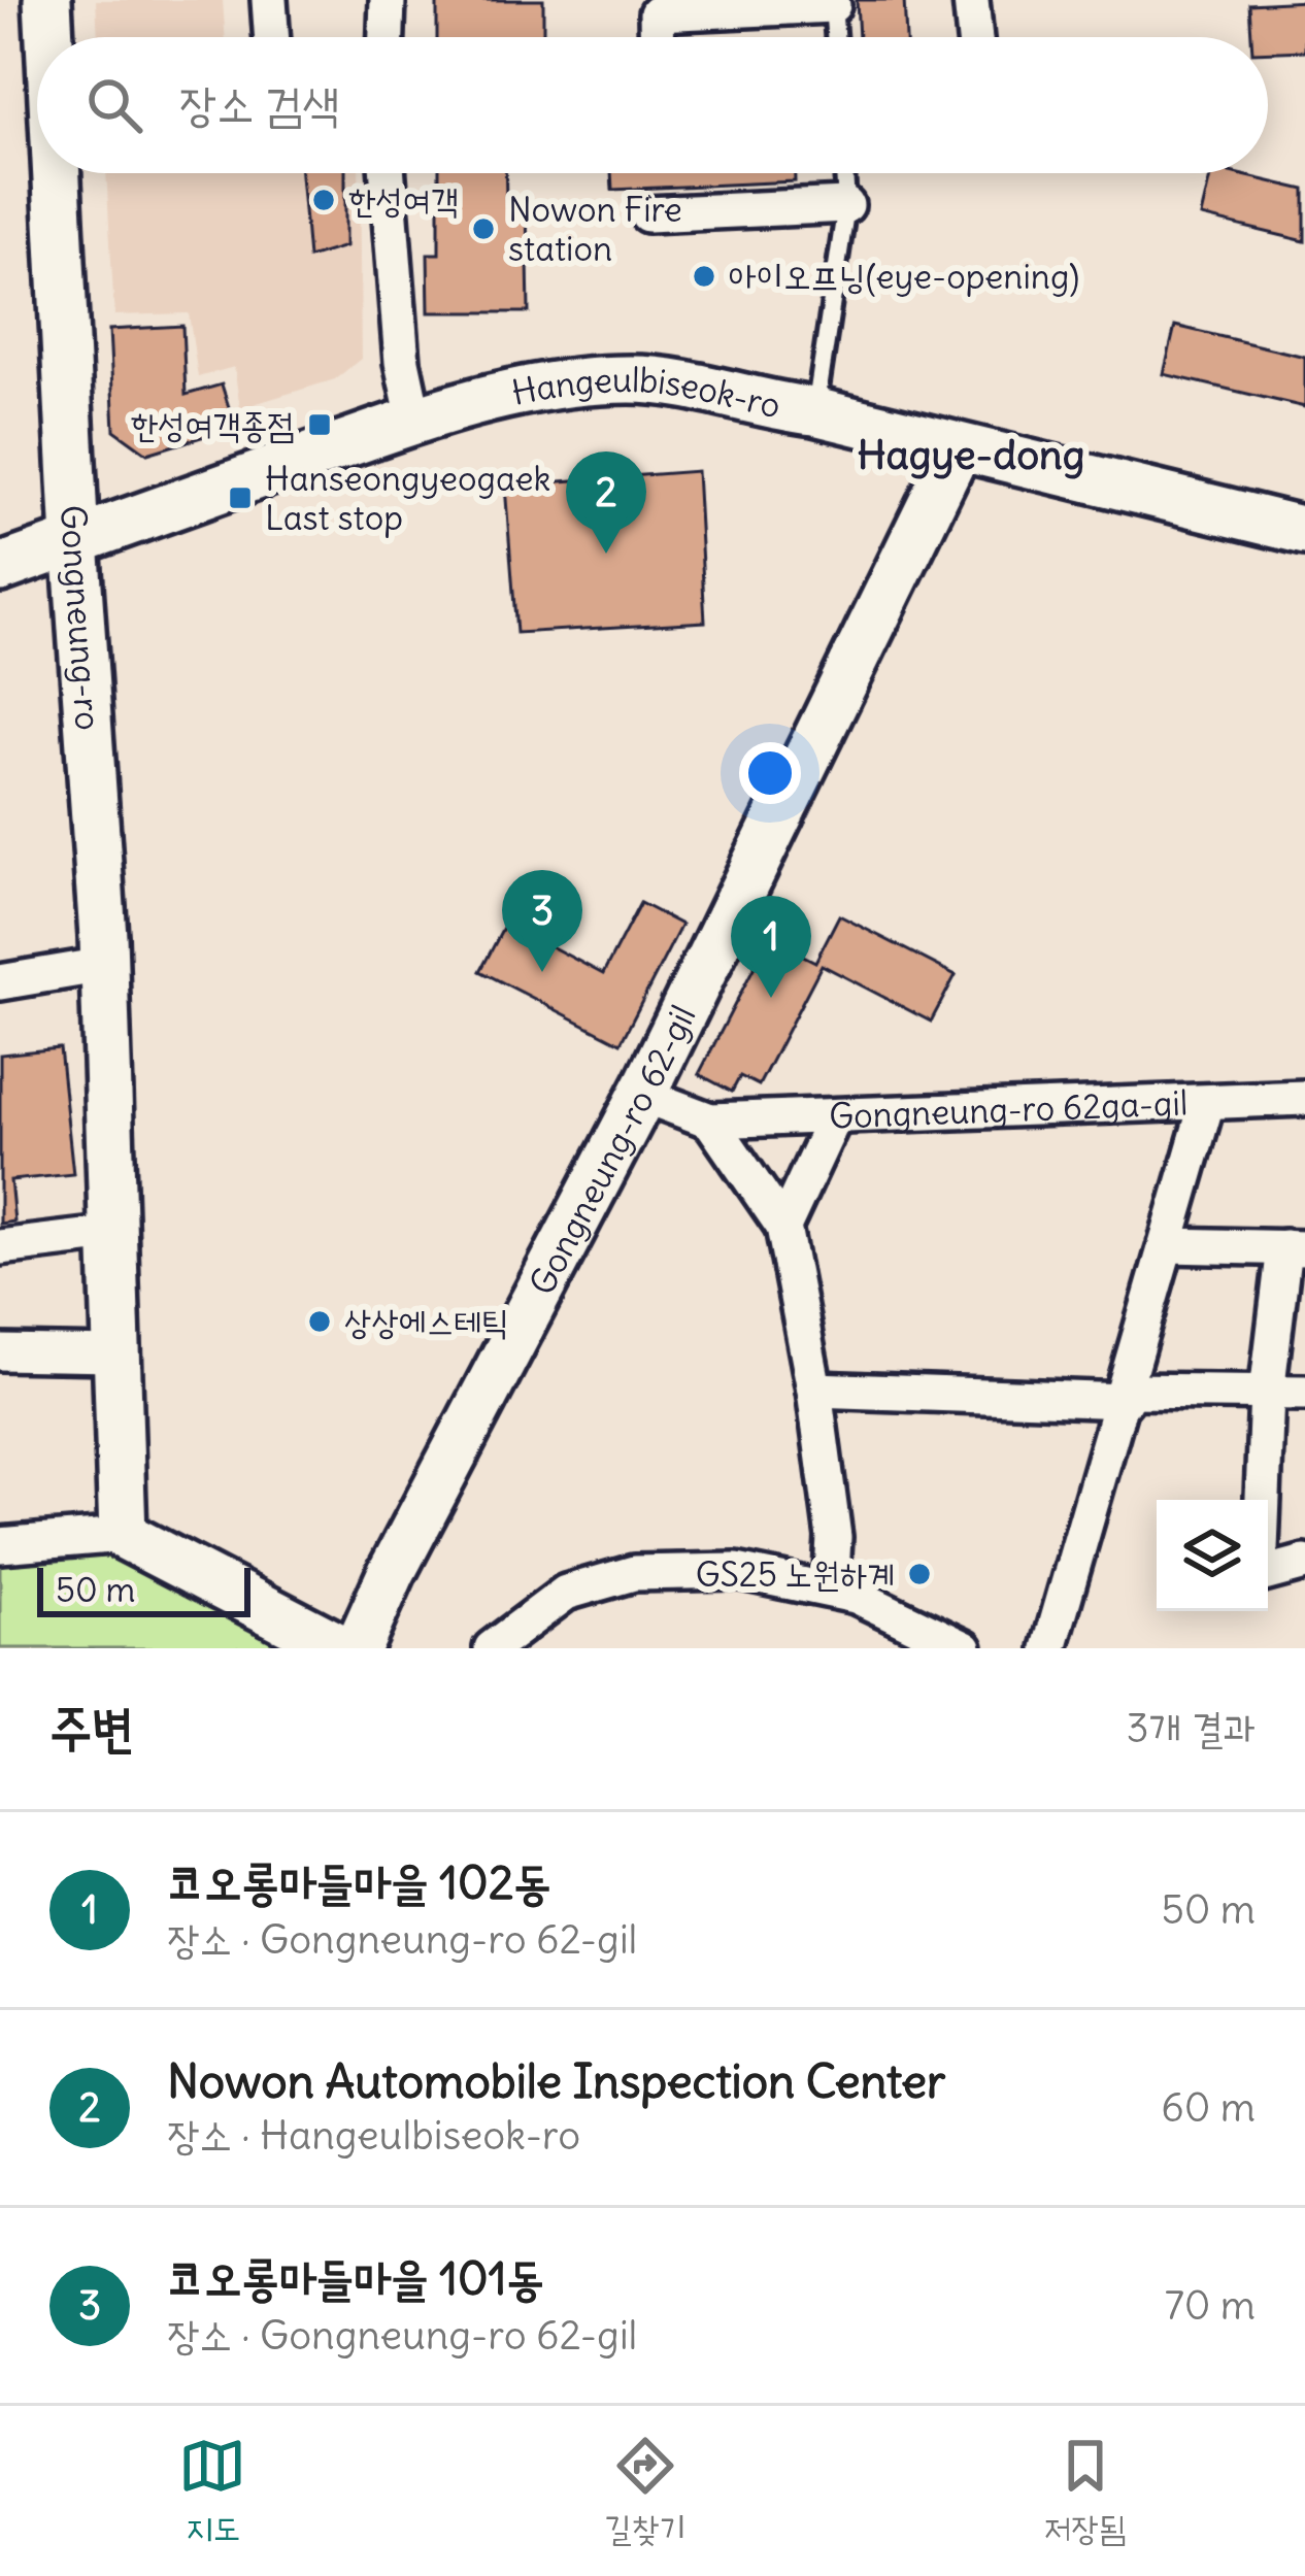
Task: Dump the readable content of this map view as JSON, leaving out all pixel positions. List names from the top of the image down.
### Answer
{
  "streets": {
    "street": [
      "Hangeulbiseok-ro",
      "Gongneung-ro",
      "Gongneung-ro 62ga-gil",
      "Gongneung-ro 62-gil"
    ]
  },
  "crossings": [
    ["Hangeulbiseok-ro", "Gongneung-ro"],
    ["Hangeulbiseok-ro", "Gongneung-ro 62-gil"],
    ["Gongneung-ro 62ga-gil", "Gongneung-ro 62-gil"]
  ],
  "districts": ["Hagye-dong"],
  "places": {
    "other": [
      "한성여객",
      "Nowon Fire station",
      "아이오프닝(eye-opening)",
      "상상에스테틱",
      "GS25 노원하계"
    ],
    "transit": ["한성여객종점", "Hanseongyeogaek Last stop"]
  },
  "scale_bar": "50 m",
  "page": {
    "search": "장소 검색",
    "pins": ["2", "3", "1"],
    "scale": "50 m",
    "heading": ["주변", "3개 결과"],
    "list": [
      {
        "mark": "1",
        "name": "코오롱마들마을 102동",
        "note": "장소 · Gongneung-ro 62-gil",
        "value": "50 m"
      },
      {
        "mark": "2",
        "name": "Nowon Automobile Inspection Center",
        "note": "장소 · Hangeulbiseok-ro",
        "value": "60 m"
      },
      {
        "mark": "3",
        "name": "코오롱마들마을 101동",
        "note": "장소 · Gongneung-ro 62-gil",
        "value": "70 m"
      }
    ],
    "nav": ["지도", "길찾기", "저장됨"]
  }
}
